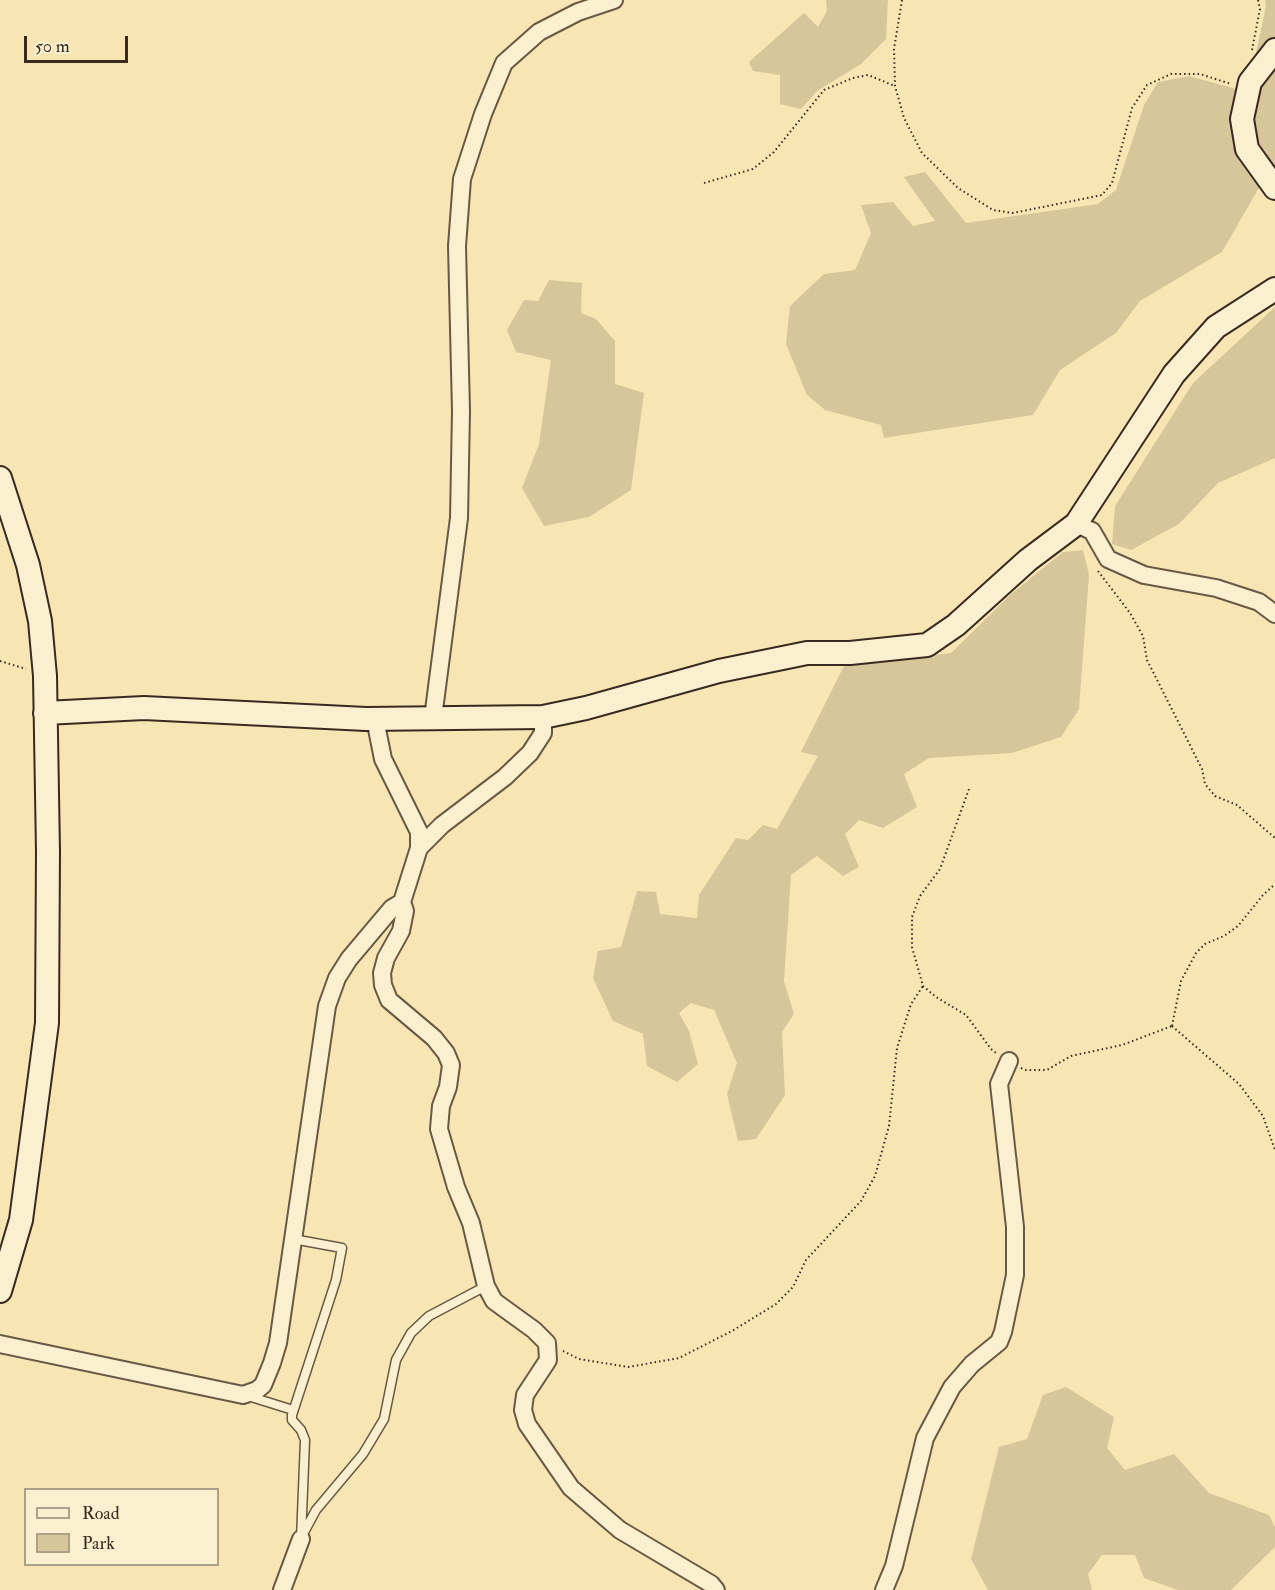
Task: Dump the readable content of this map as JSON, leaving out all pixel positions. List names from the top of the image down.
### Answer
{
  "legend": ["Road", "Park"],
  "scale_bar": "50 m"
}
